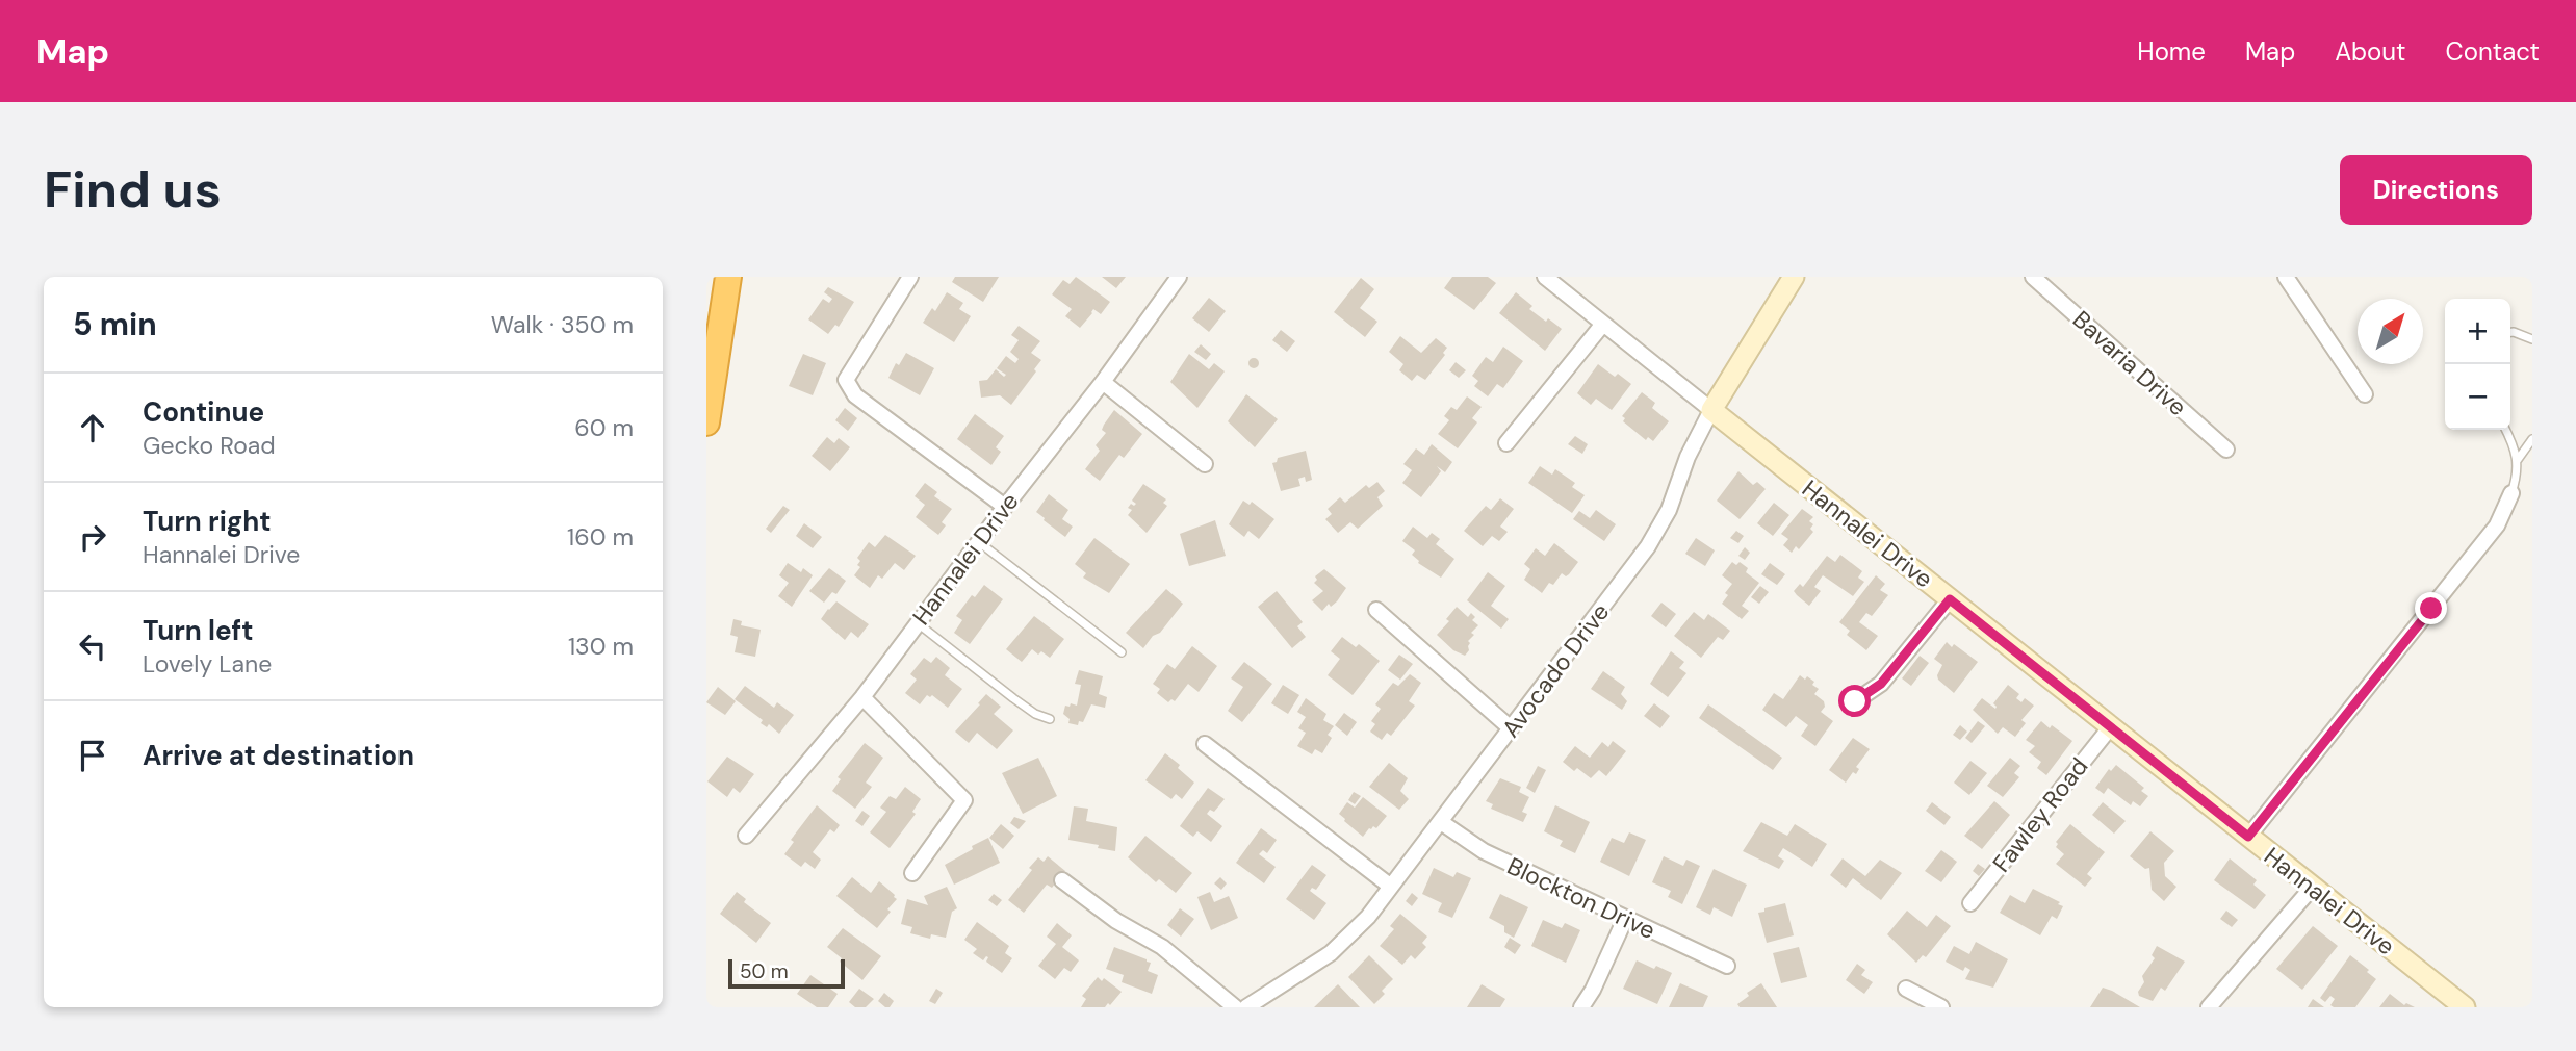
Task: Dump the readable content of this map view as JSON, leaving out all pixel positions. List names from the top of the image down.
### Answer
{
  "streets": {
    "street": [
      "Bavaria Drive",
      "Hannalei Drive",
      "Avocado Drive",
      "Fawley Road",
      "Blockton Drive"
    ]
  },
  "crossings": [
    ["Hannalei Drive", "Avocado Drive"],
    ["Hannalei Drive", "Fawley Road"],
    ["Avocado Drive", "Blockton Drive"]
  ],
  "scale_bar": "50 m",
  "north": "top right",
  "page": {
    "header": "Map",
    "nav": [
      "Home",
      "Map",
      "About",
      "Contact"
    ],
    "buttons": "Directions",
    "title": "Find us",
    "heading": ["5 min", "Walk · 350 m"],
    "map_buttons": ["+", "−"],
    "list": [
      ["Continue", "Gecko Road", "60 m"],
      ["Turn right", "Hannalei Drive", "160 m"],
      ["Turn left", "Lovely Lane", "130 m"],
      "Arrive at destination"
    ],
    "scale": "50 m"
  }
}
